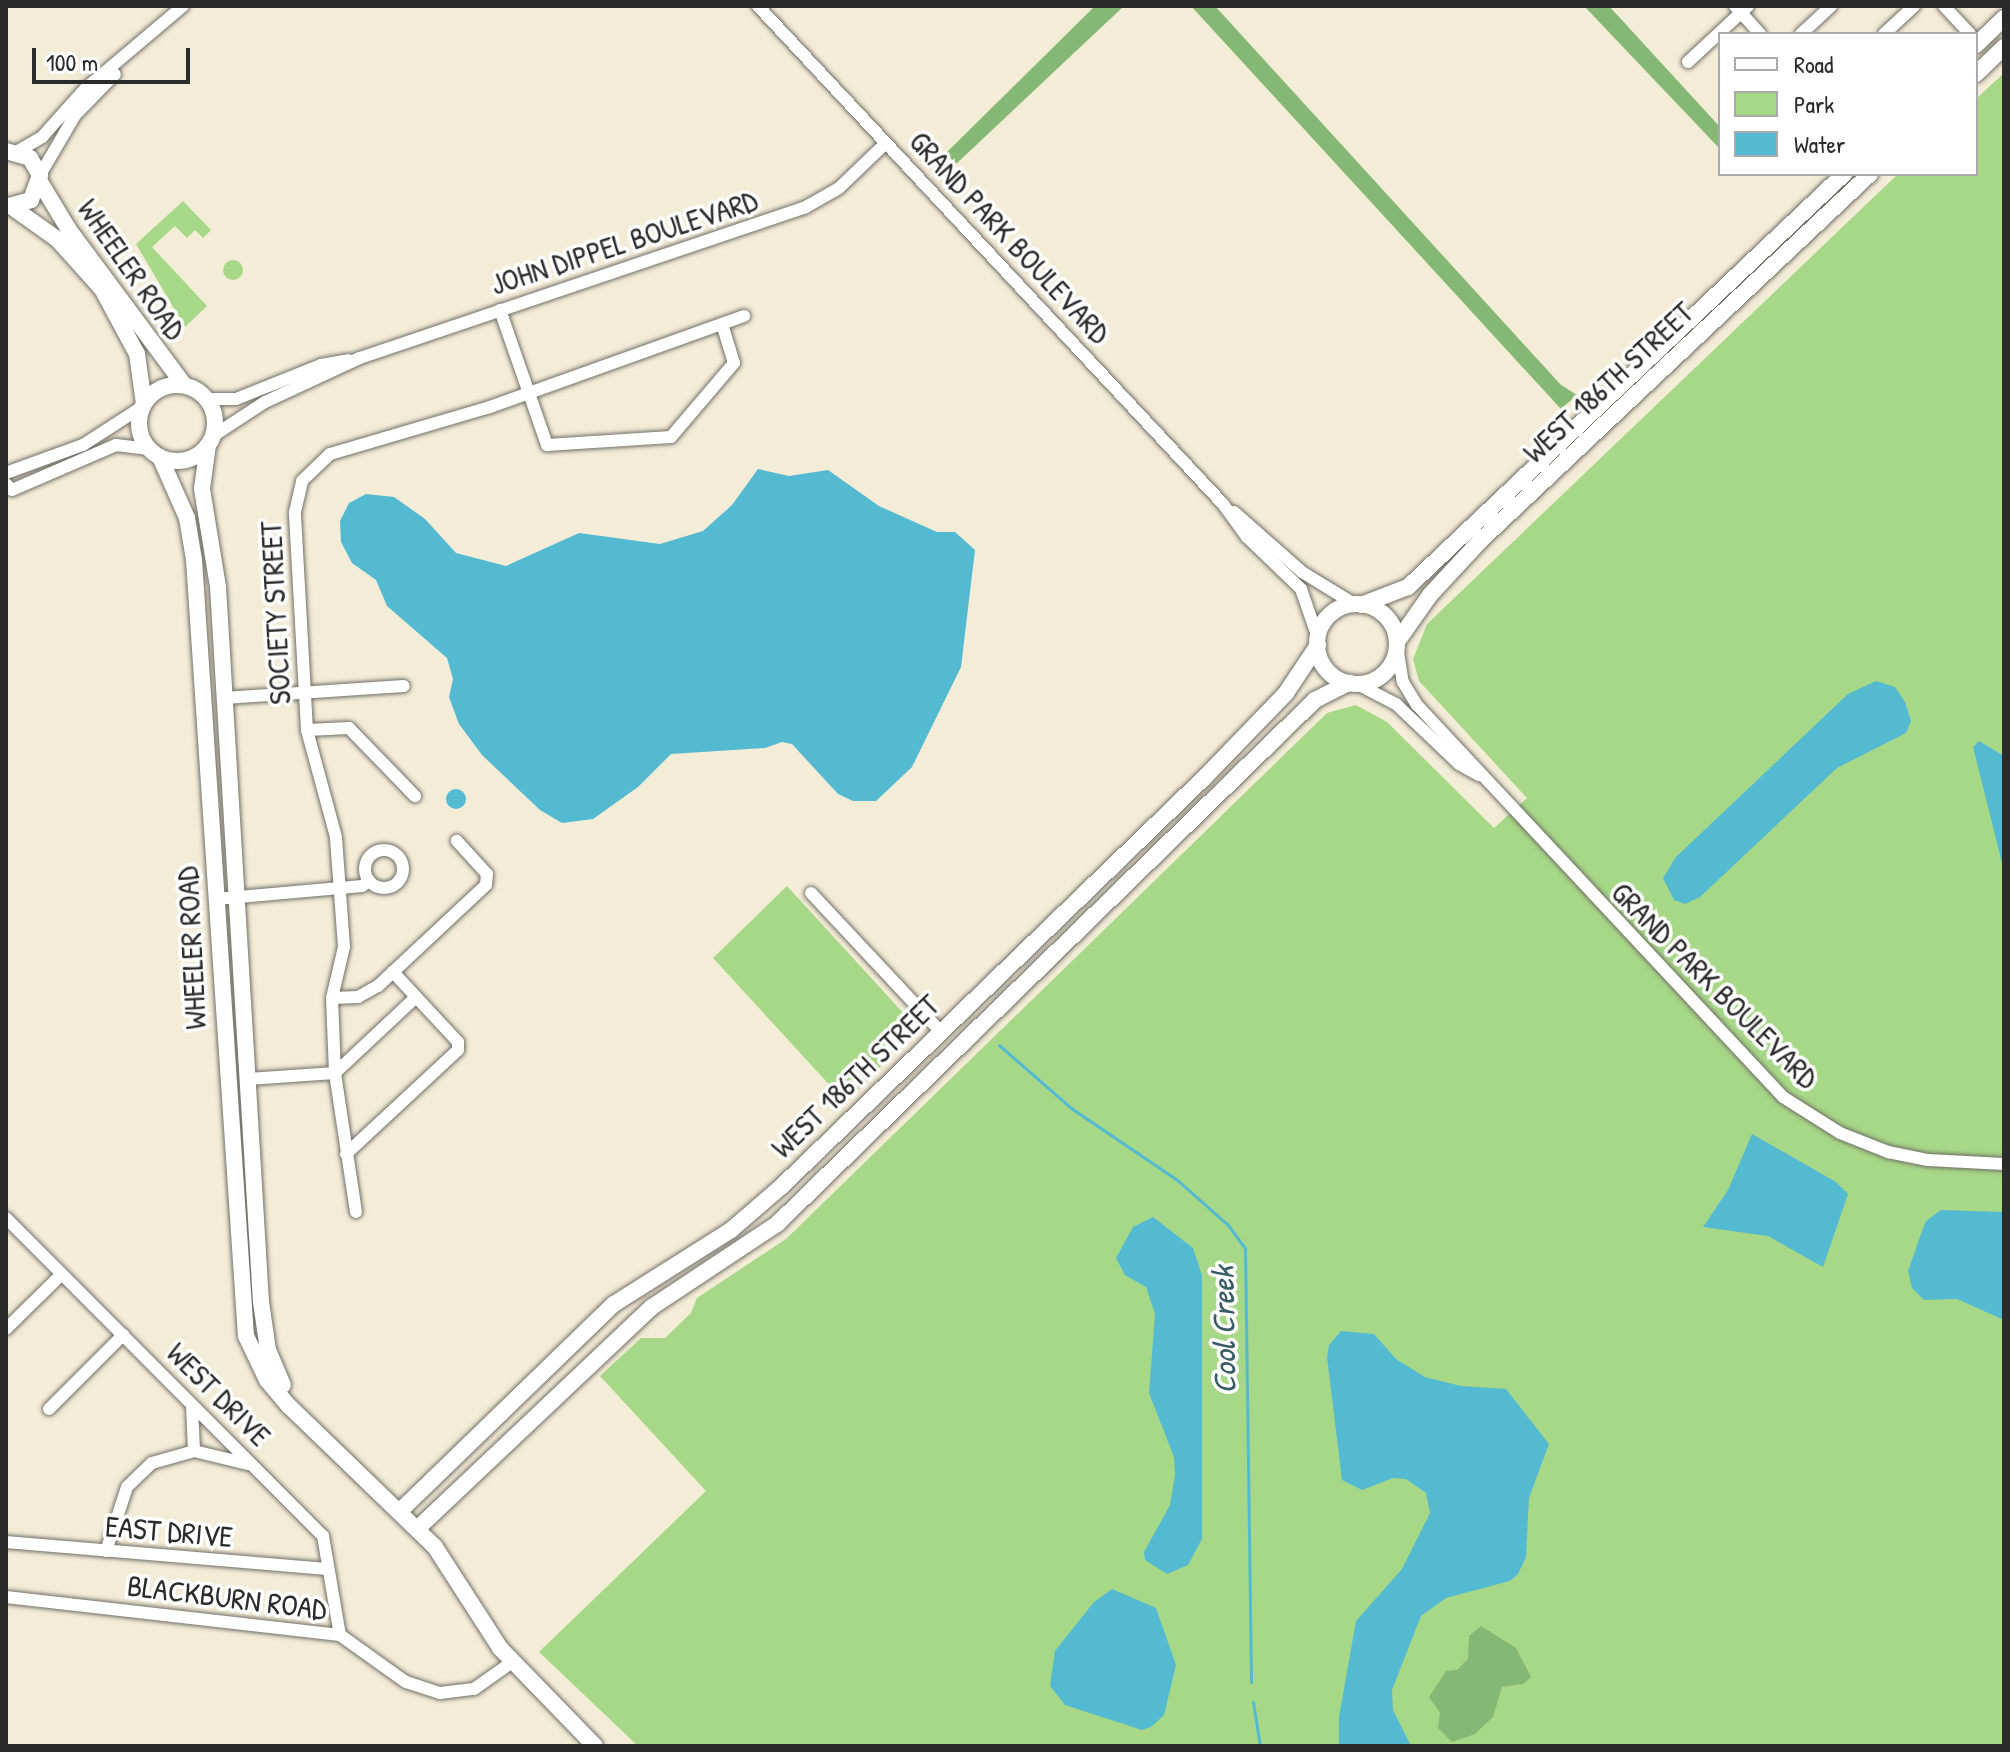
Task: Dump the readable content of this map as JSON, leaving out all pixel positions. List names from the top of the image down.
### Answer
{
  "streets": {
    "street": [
      "GRAND PARK BOULEVARD",
      "JOHN DIPPEL BOULEVARD",
      "WHEELER ROAD",
      "WEST 186TH STREET",
      "SOCIETY STREET",
      "WEST DRIVE",
      "EAST DRIVE",
      "BLACKBURN ROAD"
    ]
  },
  "crossings": [
    ["GRAND PARK BOULEVARD", "JOHN DIPPEL BOULEVARD"],
    ["GRAND PARK BOULEVARD", "WEST 186TH STREET"],
    ["JOHN DIPPEL BOULEVARD", "WHEELER ROAD"],
    ["WHEELER ROAD", "WEST 186TH STREET"],
    ["WHEELER ROAD", "BLACKBURN ROAD"],
    ["WEST DRIVE", "EAST DRIVE"],
    ["WEST DRIVE", "BLACKBURN ROAD"]
  ],
  "water": ["Cool Creek"],
  "legend": ["Road", "Park", "Water"],
  "scale_bar": "100 m"
}
